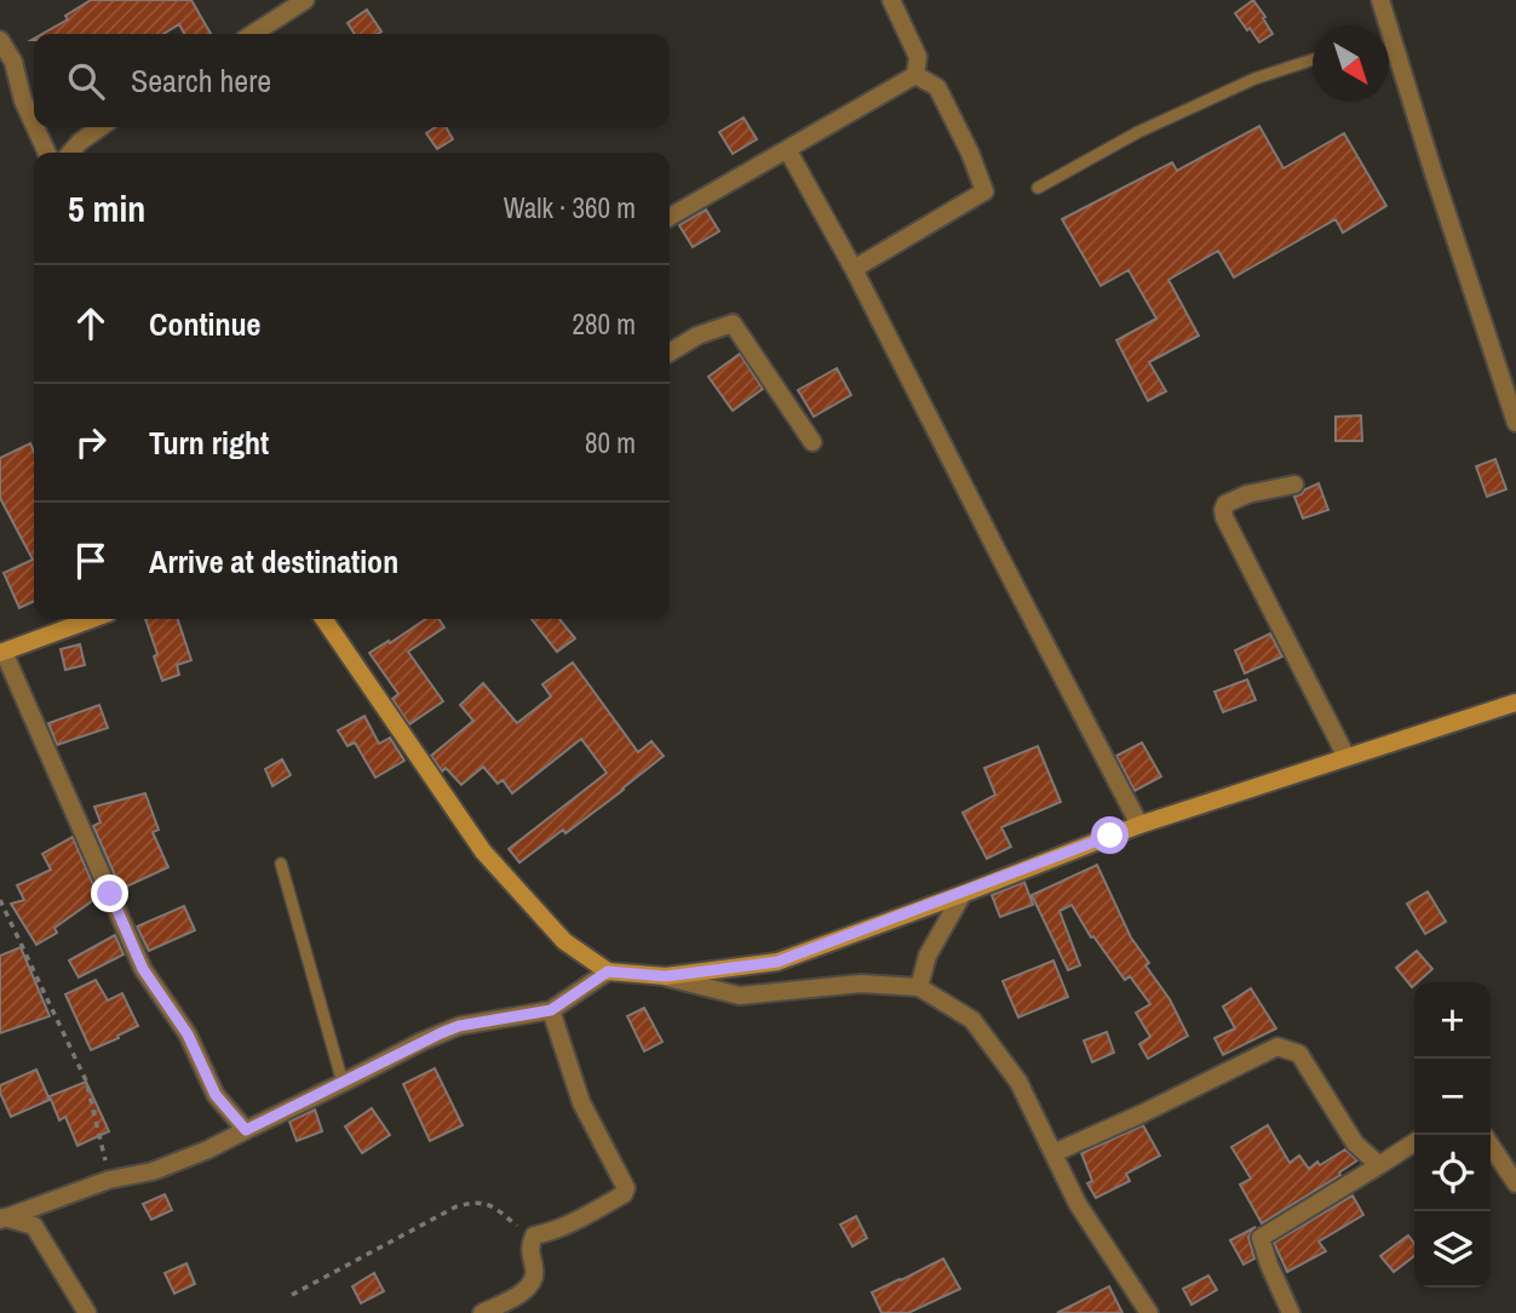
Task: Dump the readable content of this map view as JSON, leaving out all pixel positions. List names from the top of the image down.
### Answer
{
  "north": "bottom right",
  "page": {
    "search": "Search here",
    "heading": ["5 min", "Walk · 360 m"],
    "list": [
      ["Continue", "280 m"],
      ["Turn right", "80 m"],
      "Arrive at destination"
    ],
    "map_buttons": ["+", "−"]
  }
}
